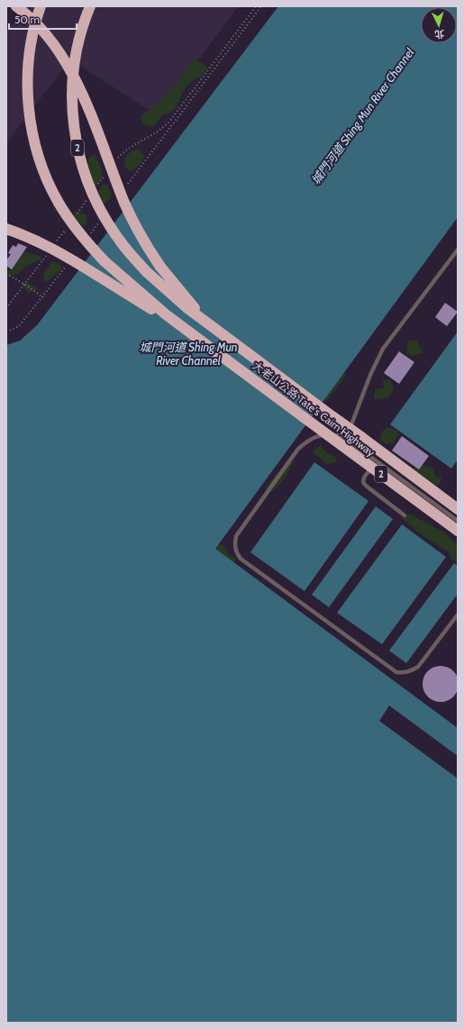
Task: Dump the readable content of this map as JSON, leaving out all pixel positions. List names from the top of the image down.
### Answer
{
  "streets": {
    "highway": ["2", "大老山公路 Tate's Cairn Highway"]
  },
  "water": ["城門河道 Shing Mun River Channel"],
  "scale_bar": "50 m",
  "north": "bottom"
}
